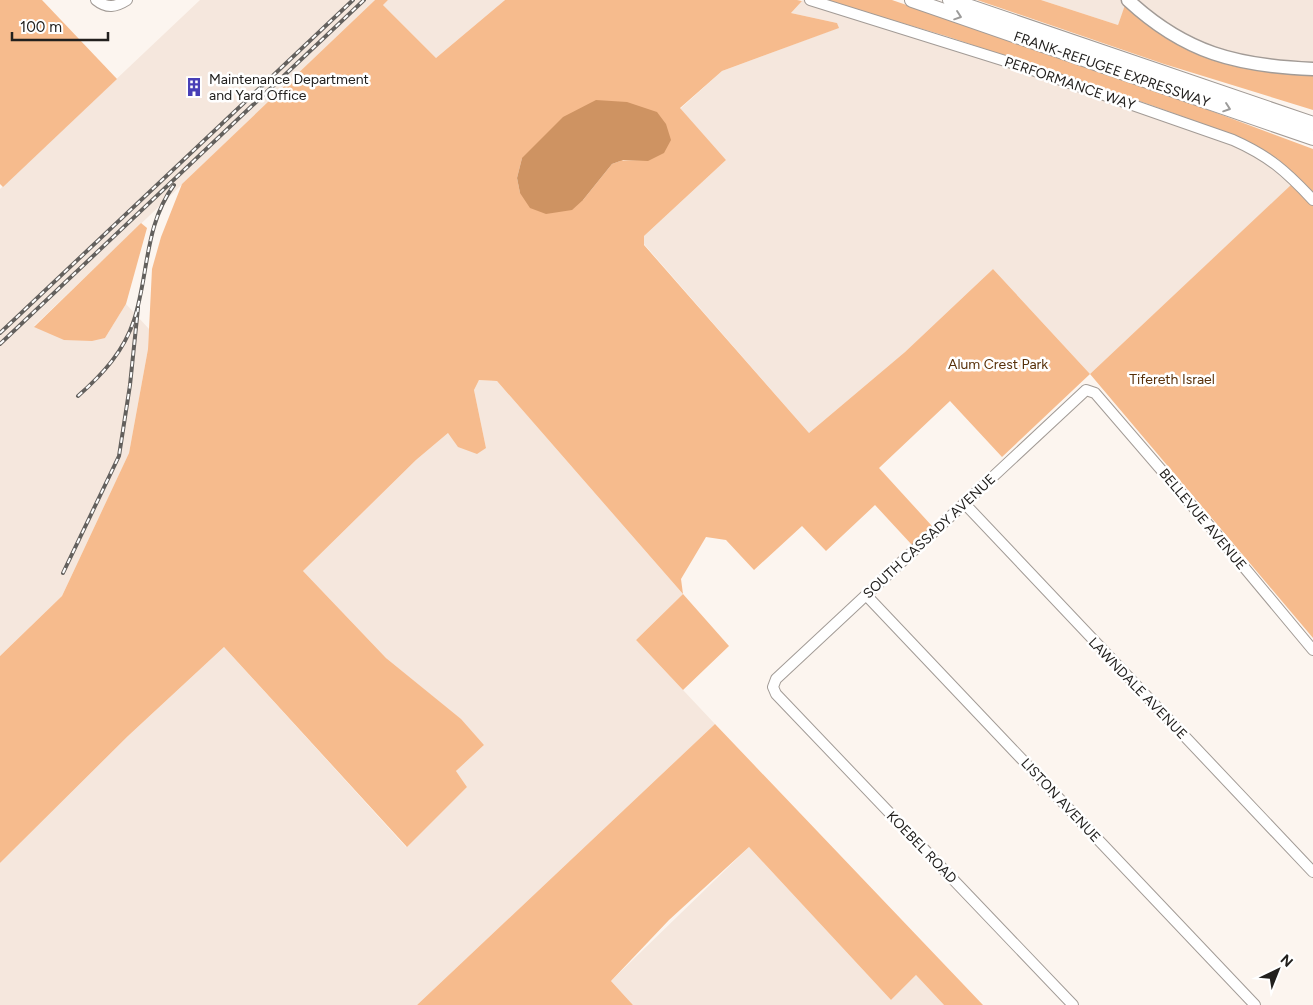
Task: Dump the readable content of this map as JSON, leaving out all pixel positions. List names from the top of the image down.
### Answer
{
  "streets": {
    "highway": ["FRANK-REFUGEE EXPRESSWAY"],
    "street": [
      "PERFORMANCE WAY",
      "BELLEVUE AVENUE",
      "SOUTH CASSADY AVENUE",
      "LAWNDALE AVENUE",
      "LISTON AVENUE",
      "KOEBEL ROAD"
    ]
  },
  "crossings": [
    ["BELLEVUE AVENUE", "SOUTH CASSADY AVENUE"],
    ["SOUTH CASSADY AVENUE", "LAWNDALE AVENUE"],
    ["SOUTH CASSADY AVENUE", "LISTON AVENUE"],
    ["SOUTH CASSADY AVENUE", "KOEBEL ROAD"]
  ],
  "parks": ["Alum Crest Park", "Tifereth Israel"],
  "places": {
    "building": ["Maintenance Department and Yard Office"]
  },
  "scale_bar": "100 m",
  "north": "top right"
}
